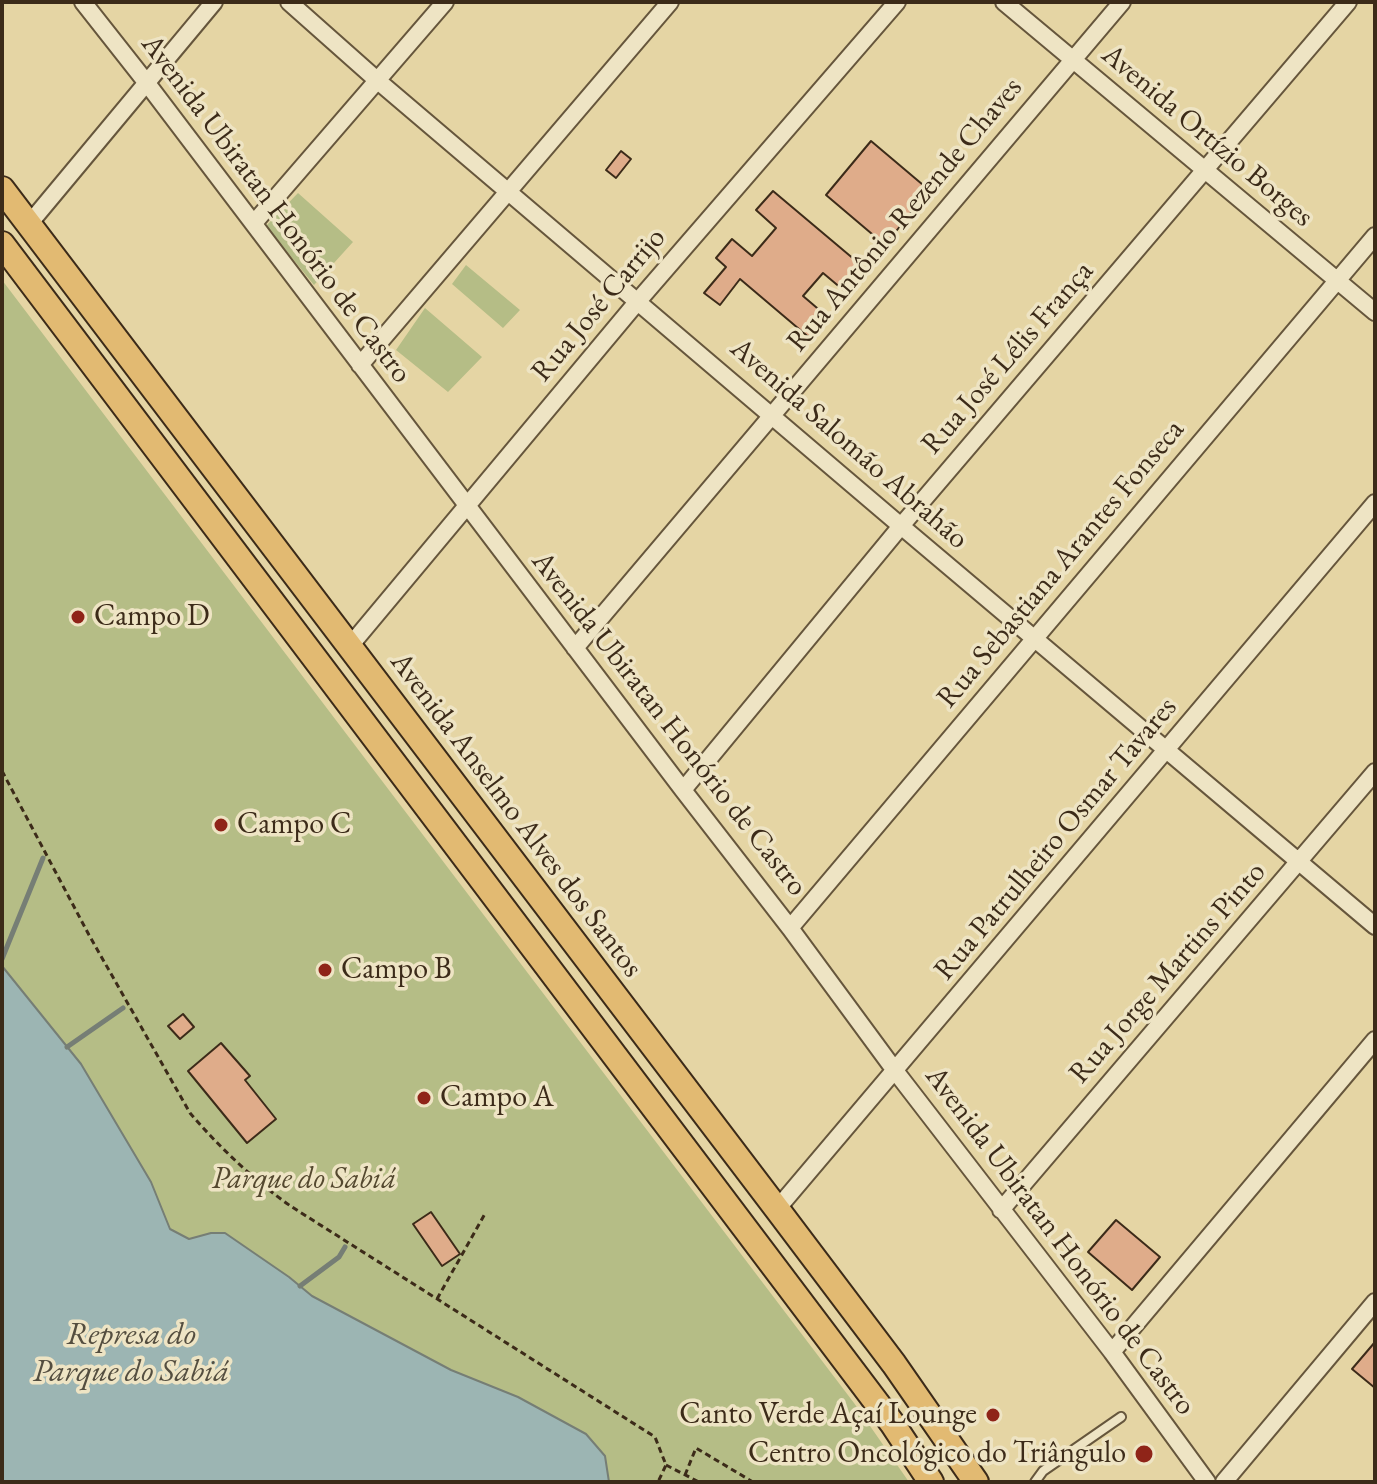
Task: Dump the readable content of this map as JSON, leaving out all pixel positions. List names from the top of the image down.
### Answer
{
  "streets": {
    "main road": ["Avenida Anselmo Alves dos Santos"],
    "street": [
      "Avenida Ortízio Borges",
      "Avenida Ubiratan Honório de Castro",
      "Rua Antônio Rezende Chaves",
      "Rua José Carrijo",
      "Rua José Lélis França",
      "Avenida Salomão Abrahão",
      "Rua Sebastiana Arantes Fonseca",
      "Rua Patrulheiro Osmar Tavares",
      "Rua Jorge Martins Pinto"
    ]
  },
  "crossings": [
    ["Avenida Ortízio Borges", "Rua Antônio Rezende Chaves"],
    ["Avenida Ortízio Borges", "Rua José Lélis França"],
    ["Avenida Ortízio Borges", "Rua Sebastiana Arantes Fonseca"],
    ["Avenida Ubiratan Honório de Castro", "Rua Antônio Rezende Chaves"],
    ["Avenida Ubiratan Honório de Castro", "Rua José Carrijo"],
    ["Avenida Ubiratan Honório de Castro", "Rua José Lélis França"],
    ["Avenida Ubiratan Honório de Castro", "Rua Sebastiana Arantes Fonseca"],
    ["Avenida Ubiratan Honório de Castro", "Rua Patrulheiro Osmar Tavares"],
    ["Avenida Ubiratan Honório de Castro", "Rua Jorge Martins Pinto"],
    ["Rua Antônio Rezende Chaves", "Avenida Salomão Abrahão"],
    ["Rua José Carrijo", "Avenida Salomão Abrahão"],
    ["Rua José Carrijo", "Avenida Anselmo Alves dos Santos"],
    ["Rua José Lélis França", "Avenida Salomão Abrahão"],
    ["Avenida Salomão Abrahão", "Rua Sebastiana Arantes Fonseca"],
    ["Avenida Salomão Abrahão", "Rua Patrulheiro Osmar Tavares"],
    ["Avenida Salomão Abrahão", "Rua Jorge Martins Pinto"],
    ["Avenida Anselmo Alves dos Santos", "Rua Patrulheiro Osmar Tavares"]
  ],
  "water": ["Represa do Parque do Sabiá"],
  "parks": ["Parque do Sabiá"],
  "places": [
    "Campo D",
    "Campo C",
    "Campo B",
    "Campo A",
    "Canto Verde Açaí Lounge",
    "Centro Oncológico do Triângulo"
  ]
}
